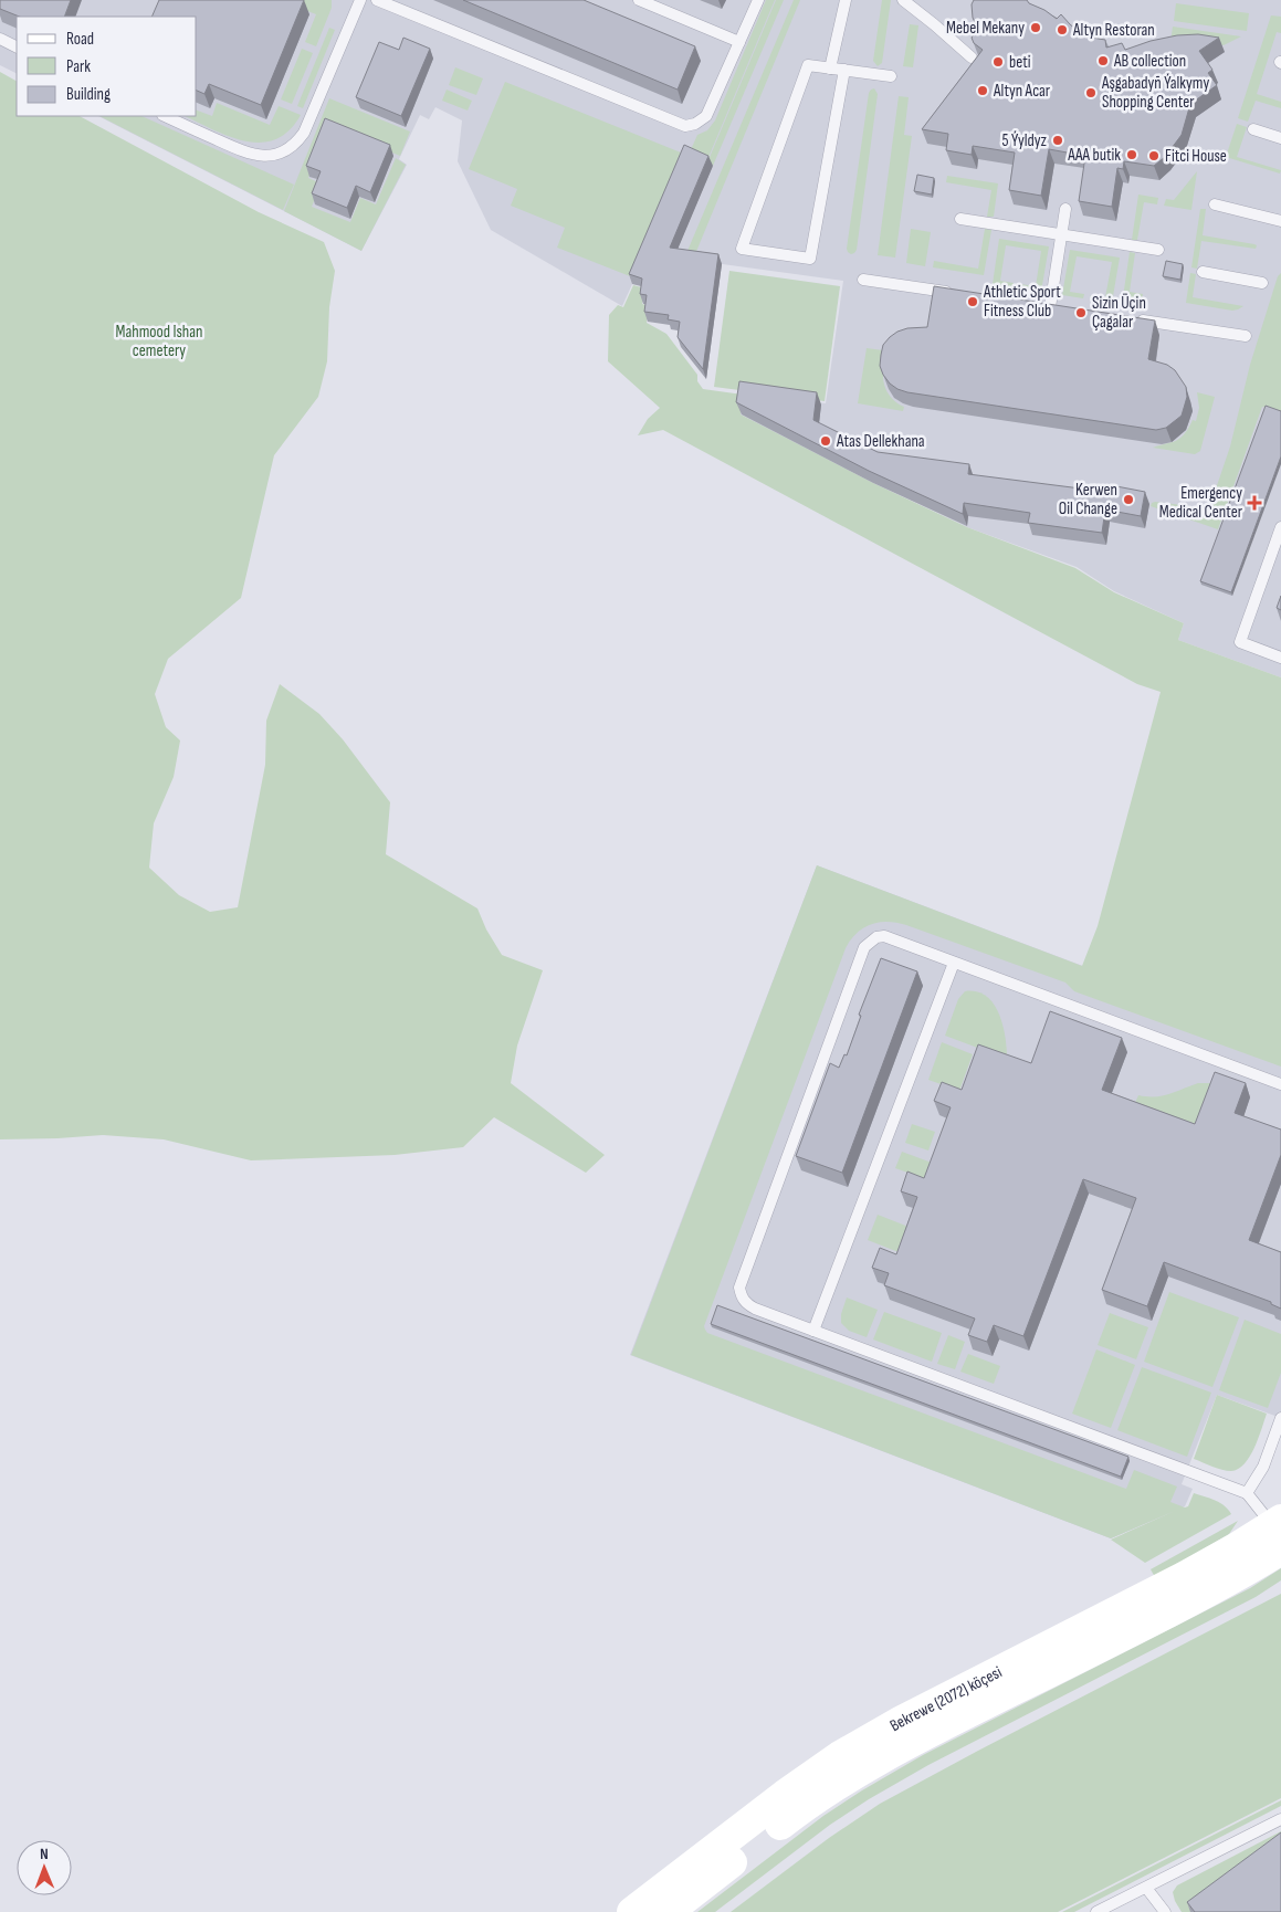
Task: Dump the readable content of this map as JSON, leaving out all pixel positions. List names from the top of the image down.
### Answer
{
  "streets": {
    "main road": ["Bekrewe (2072) köçesi"]
  },
  "parks": ["Mahmood Ishan cemetery"],
  "places": {
    "other": [
      "Mebel Mekany",
      "Altyn Restoran",
      "AB collection",
      "beti",
      "Altyn Acar",
      "Aşgabadyñ Ýalkymy Shopping Center",
      "5 Ýyldyz",
      "AAA butik",
      "Fitci House",
      "Athletic Sport Fitness Club",
      "Sizin Üçin Çagalar",
      "Atas Dellekhana",
      "Kerwen Oil Change"
    ],
    "health": ["Emergency Medical Center"]
  },
  "legend": ["Road", "Park", "Building"],
  "north": "top"
}
